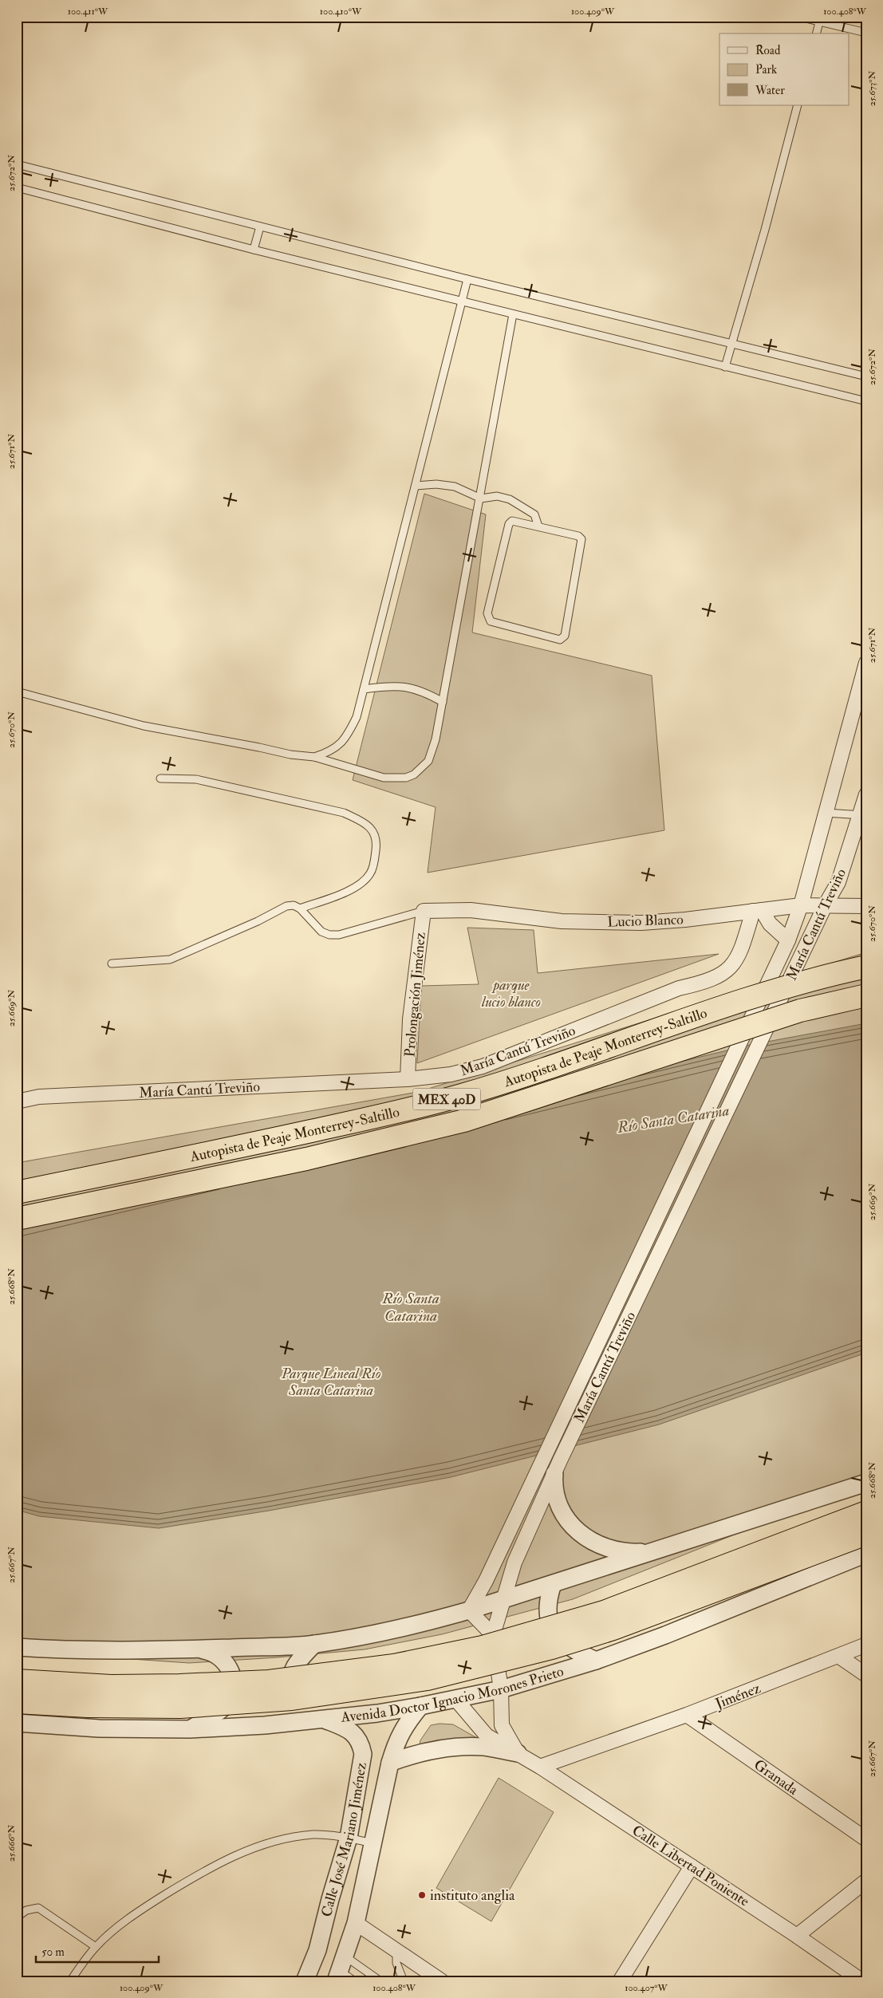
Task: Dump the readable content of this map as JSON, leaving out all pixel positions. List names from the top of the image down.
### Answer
{
  "streets": {
    "main road": ["Autopista de Peaje Monterrey-Saltillo", "MEX 40D", "Avenida Doctor Ignacio Morones Prieto"],
    "street": [
      "Lucio Blanco",
      "María Cantú Treviño",
      "Prolongación Jiménez",
      "Jiménez",
      "Granada",
      "Calle José Mariano Jiménez",
      "Calle Libertad Poniente"
    ]
  },
  "crossings": [
    ["Lucio Blanco", "María Cantú Treviño"],
    ["Lucio Blanco", "Prolongación Jiménez"],
    ["María Cantú Treviño", "Prolongación Jiménez"],
    ["Avenida Doctor Ignacio Morones Prieto", "Calle José Mariano Jiménez"],
    ["Avenida Doctor Ignacio Morones Prieto", "Calle Libertad Poniente"],
    ["Jiménez", "Granada"],
    ["Jiménez", "Calle Libertad Poniente"]
  ],
  "water": ["Río Santa Catarina"],
  "parks": ["parque lucio blanco", "Parque Lineal Río Santa Catarina"],
  "places": ["instituto anglia"],
  "legend": ["Road", "Park", "Water"],
  "scale_bar": "50 m",
  "coordinates": [
    "100.411°W",
    "100.410°W",
    "100.409°W",
    "100.408°W",
    "25.673°N",
    "25.672°N",
    "25.671°N",
    "25.670°N",
    "25.669°N",
    "25.668°N",
    "25.667°N",
    "25.666°N",
    "100.407°W"
  ]
}
